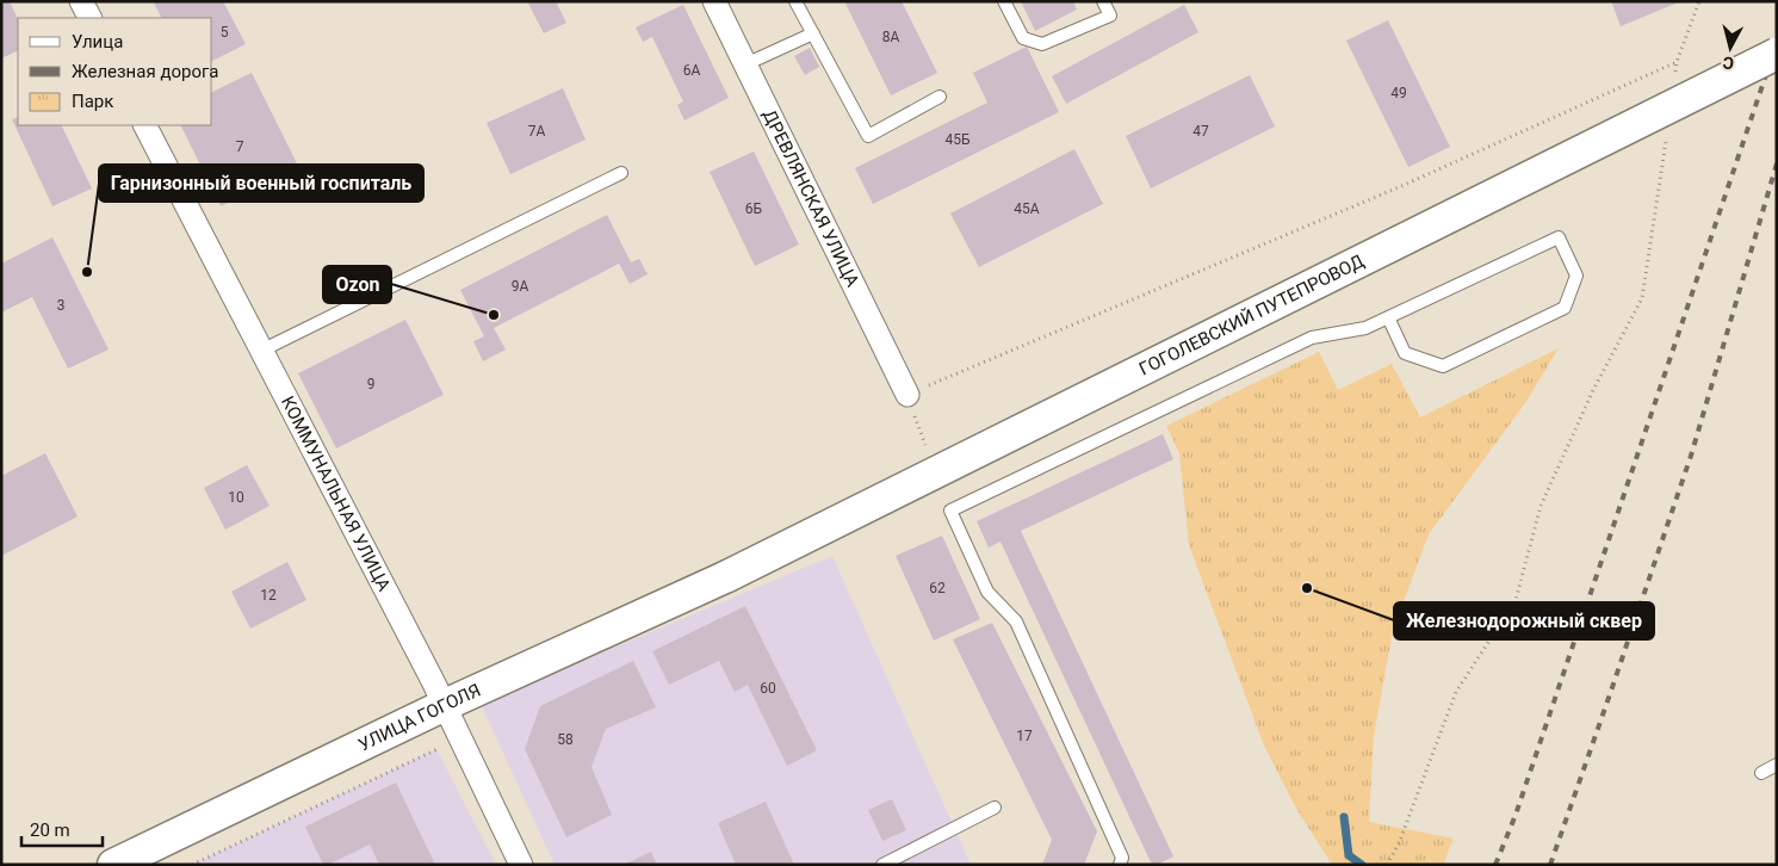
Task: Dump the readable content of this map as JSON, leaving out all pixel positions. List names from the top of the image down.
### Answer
{
  "streets": {
    "main road": ["ГОГОЛЕВСКИЙ ПУТЕПРОВОД", "УЛИЦА ГОГОЛЯ"],
    "street": ["ДРЕВЛЯНСКАЯ УЛИЦА", "КОММУНАЛЬНАЯ УЛИЦА"]
  },
  "crossings": [
    ["ГОГОЛЕВСКИЙ ПУТЕПРОВОД", "УЛИЦА ГОГОЛЯ"],
    ["КОММУНАЛЬНАЯ УЛИЦА", "УЛИЦА ГОГОЛЯ"]
  ],
  "places": ["Гарнизонный военный госпиталь", "Ozon", "Железнодорожный сквер"],
  "house_numbers": [
    "5",
    "8А",
    "6А",
    "49",
    "7А",
    "47",
    "45Б",
    "7",
    "6Б",
    "45А",
    "9А",
    "3",
    "9",
    "10",
    "62",
    "12",
    "60",
    "17",
    "58"
  ],
  "legend": ["Улица", "Железная дорога", "Парк"],
  "scale_bar": "20 m",
  "north": "bottom"
}
